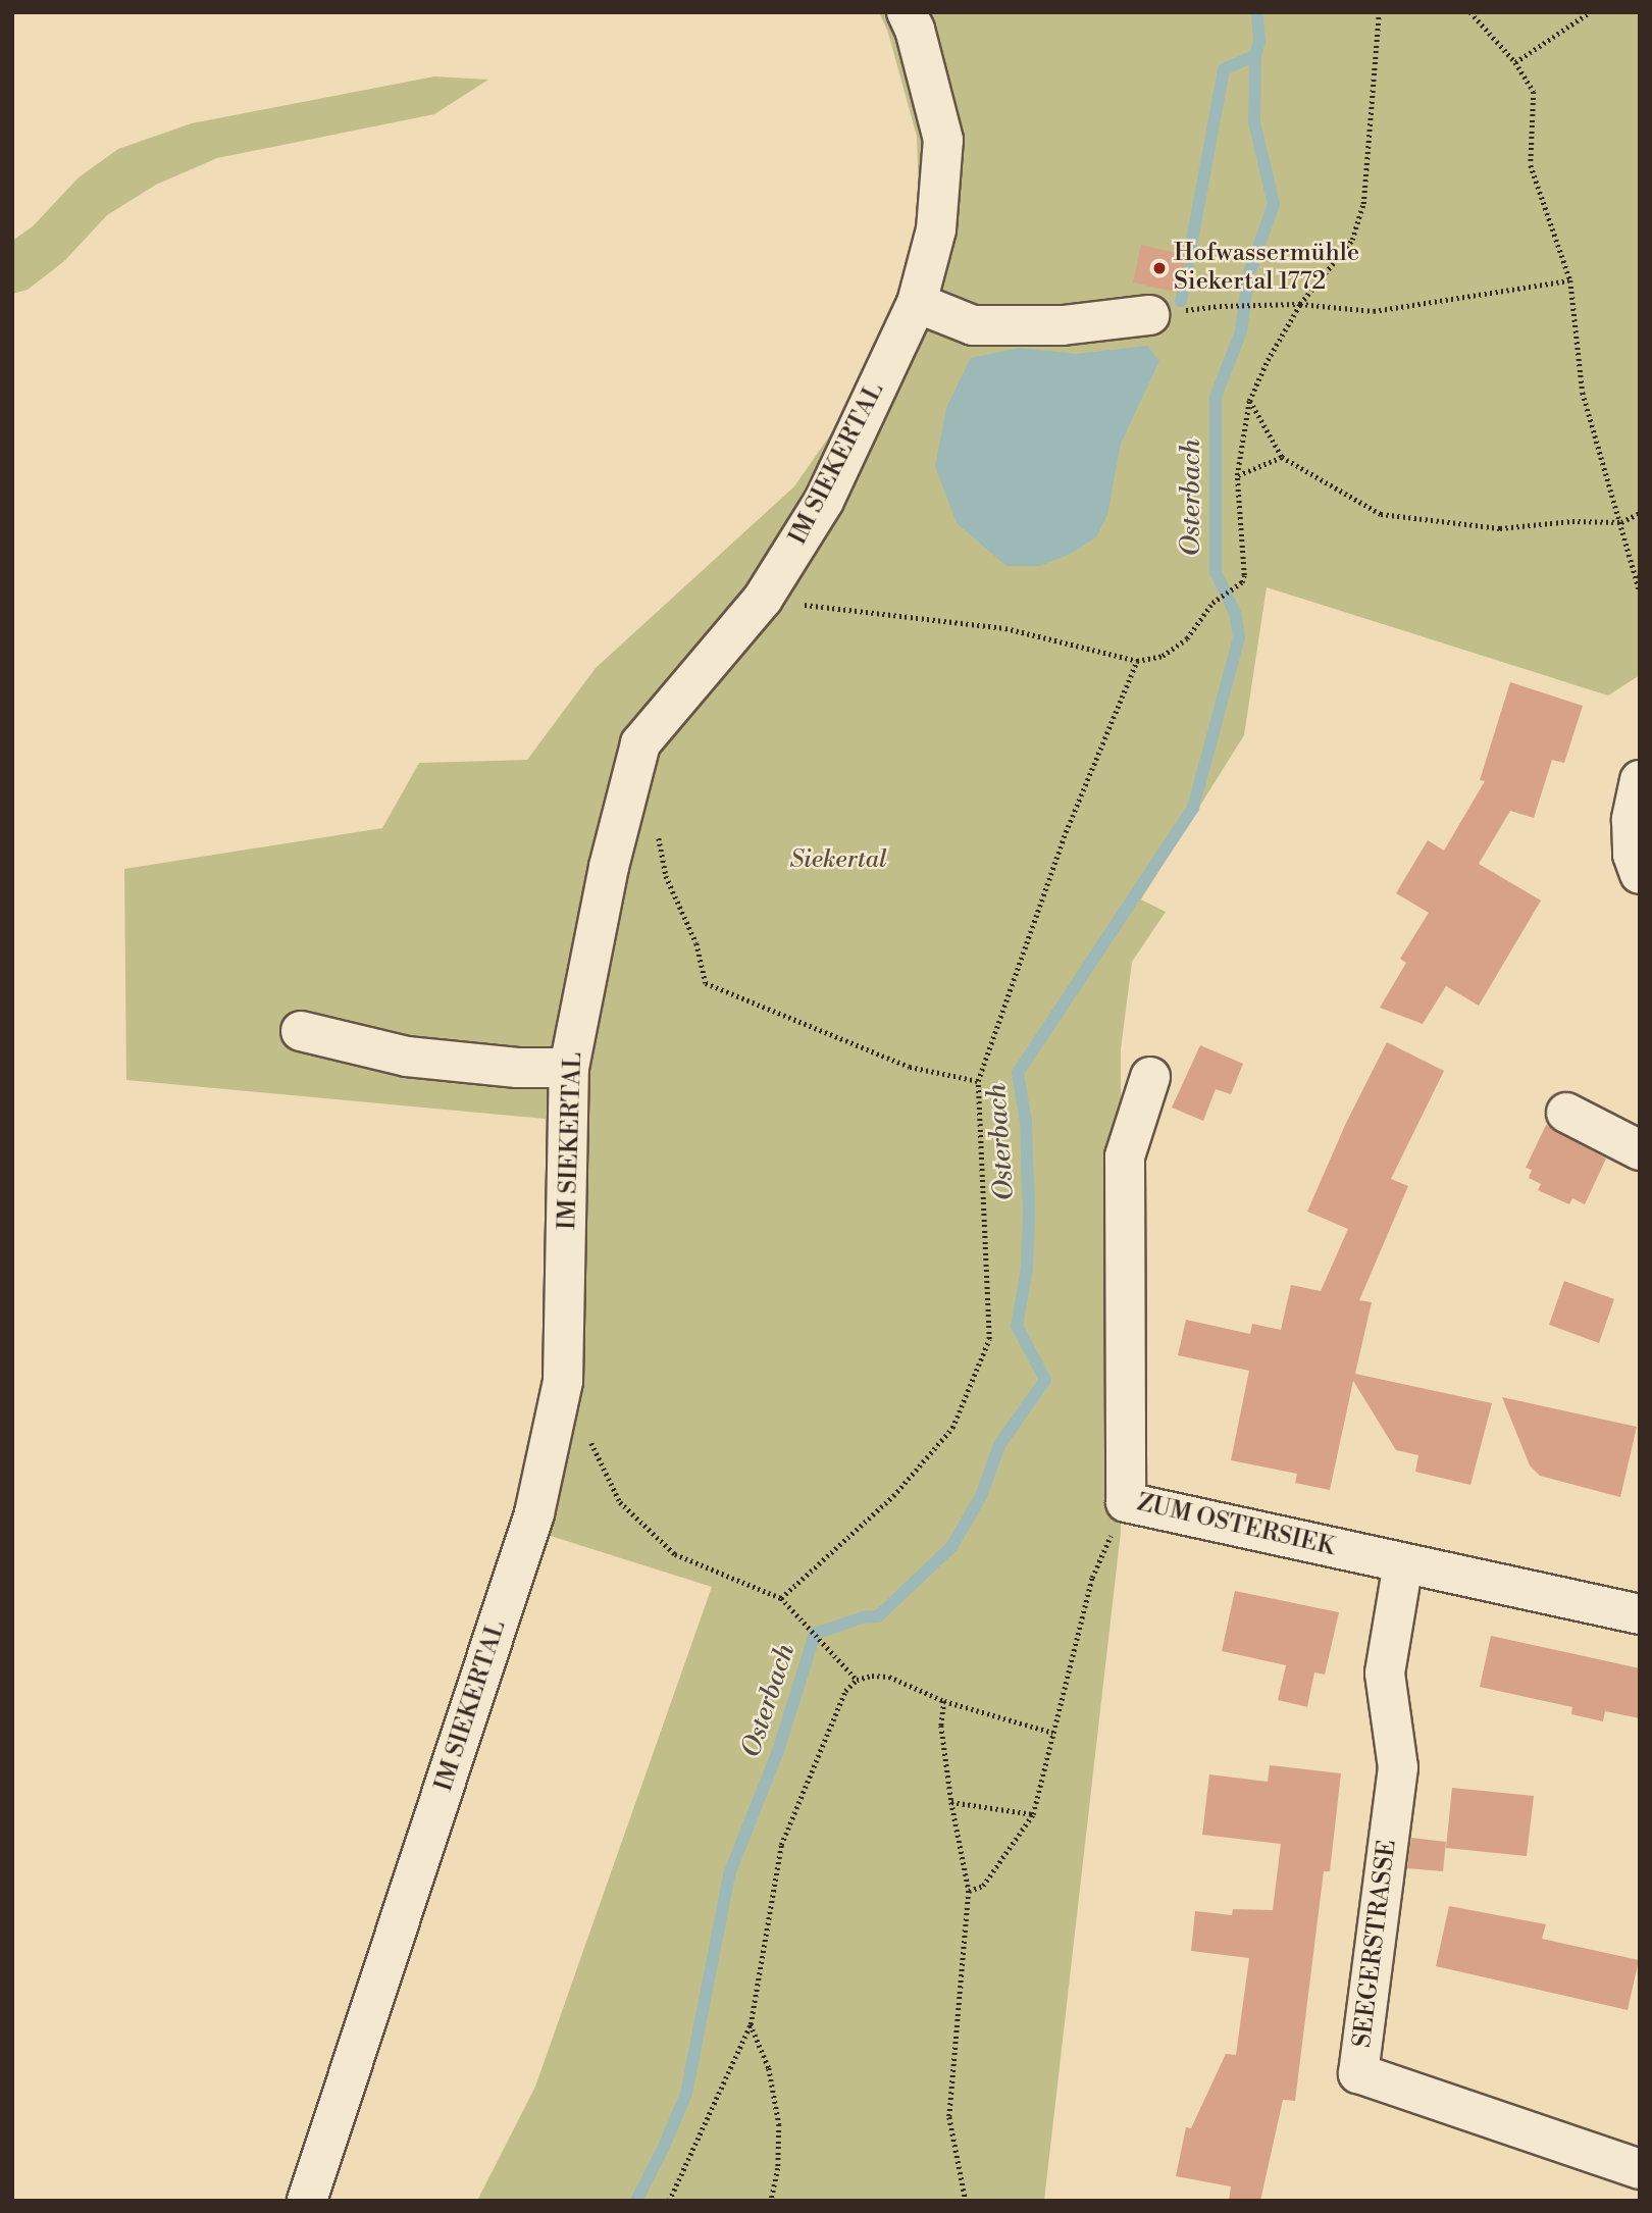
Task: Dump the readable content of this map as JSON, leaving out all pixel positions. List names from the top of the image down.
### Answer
{
  "streets": {
    "street": ["IM SIEKERTAL", "ZUM OSTERSIEK", "SEEGERSTRASSE"]
  },
  "crossings": [
    ["ZUM OSTERSIEK", "SEEGERSTRASSE"]
  ],
  "water": ["Osterbach"],
  "parks": ["Siekertal"],
  "places": ["Hofwassermühle Siekertal 1772"]
}
